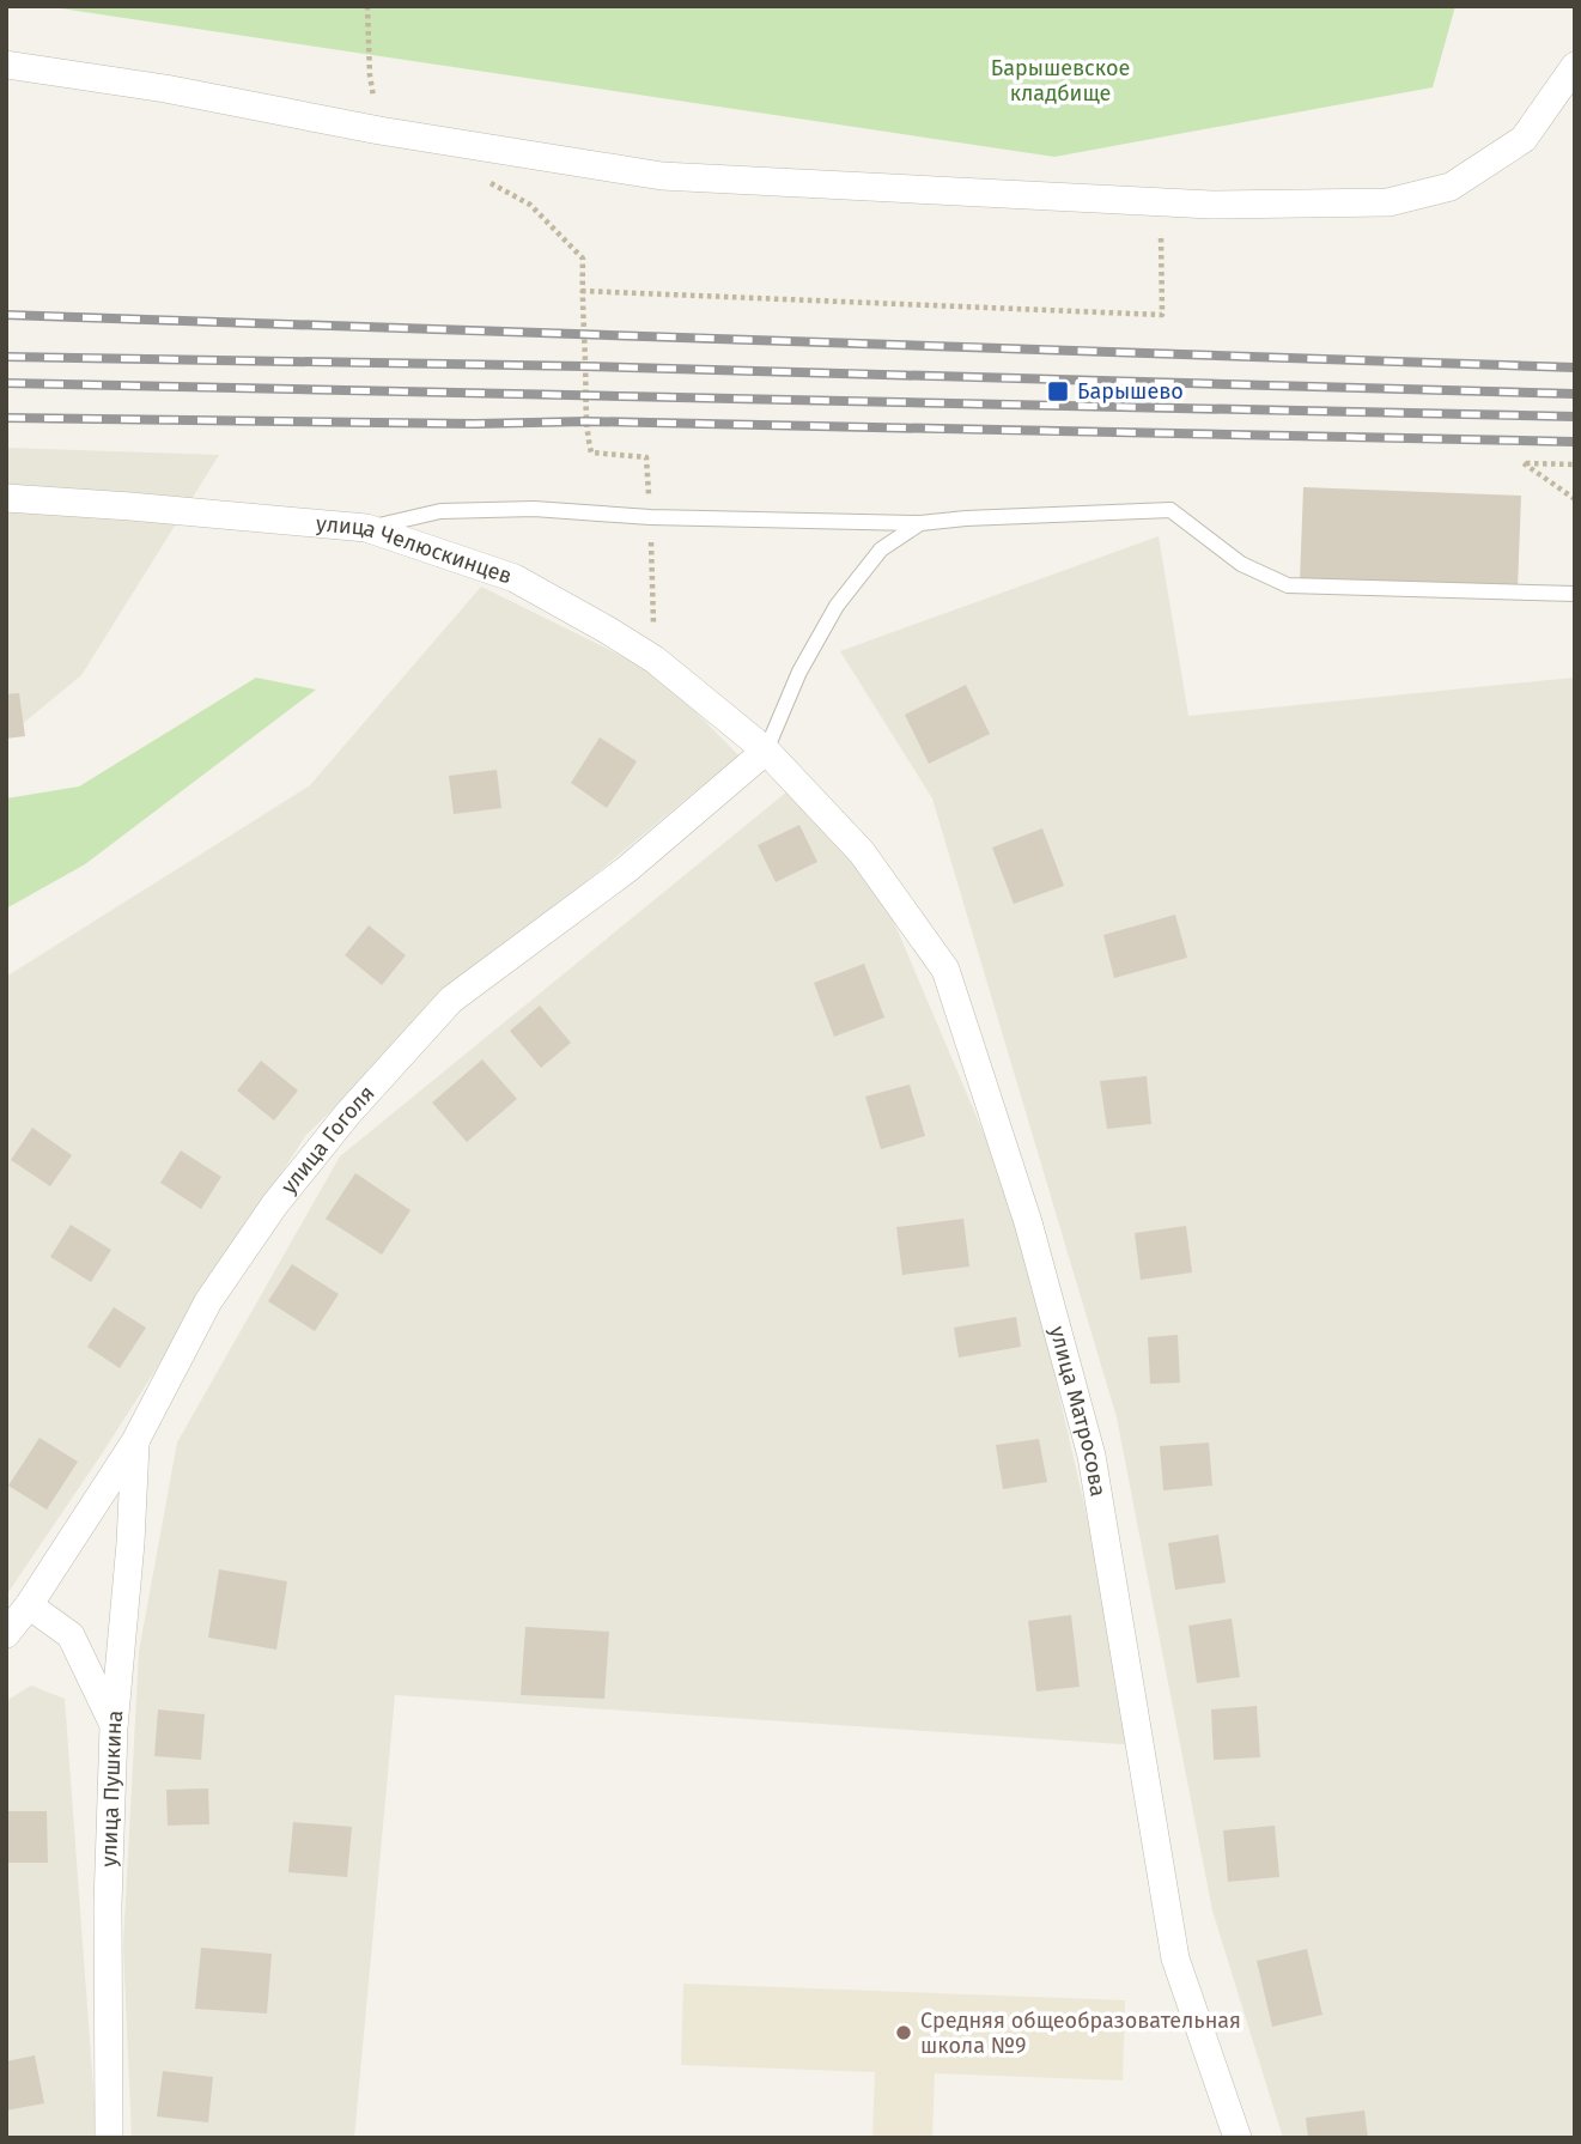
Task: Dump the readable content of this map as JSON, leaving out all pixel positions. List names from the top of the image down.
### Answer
{
  "streets": {
    "street": [
      "улица Челюскинцев",
      "улица Гоголя",
      "улица Матросова",
      "улица Пушкина"
    ]
  },
  "crossings": [
    ["улица Челюскинцев", "улица Гоголя"],
    ["улица Челюскинцев", "улица Матросова"],
    ["улица Гоголя", "улица Матросова"],
    ["улица Гоголя", "улица Пушкина"]
  ],
  "parks": ["Барышевское кладбище"],
  "places": {
    "transit": ["Барышево"],
    "other": ["Средняя общеобразовательная школа №9"]
  }
}
